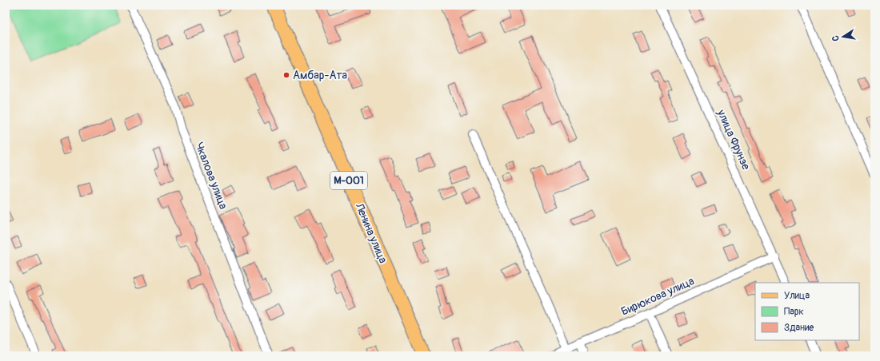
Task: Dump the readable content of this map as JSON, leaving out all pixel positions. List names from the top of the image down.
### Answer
{
  "streets": {
    "main road": ["М-001", "Ленина улица"],
    "street": ["улица Фрунзе", "Чкалова улица", "Бирюкова улица"]
  },
  "crossings": [
    ["улица Фрунзе", "Бирюкова улица"]
  ],
  "places": ["Амбар-Ата"],
  "legend": ["Улица", "Парк", "Здание"],
  "north": "left"
}
